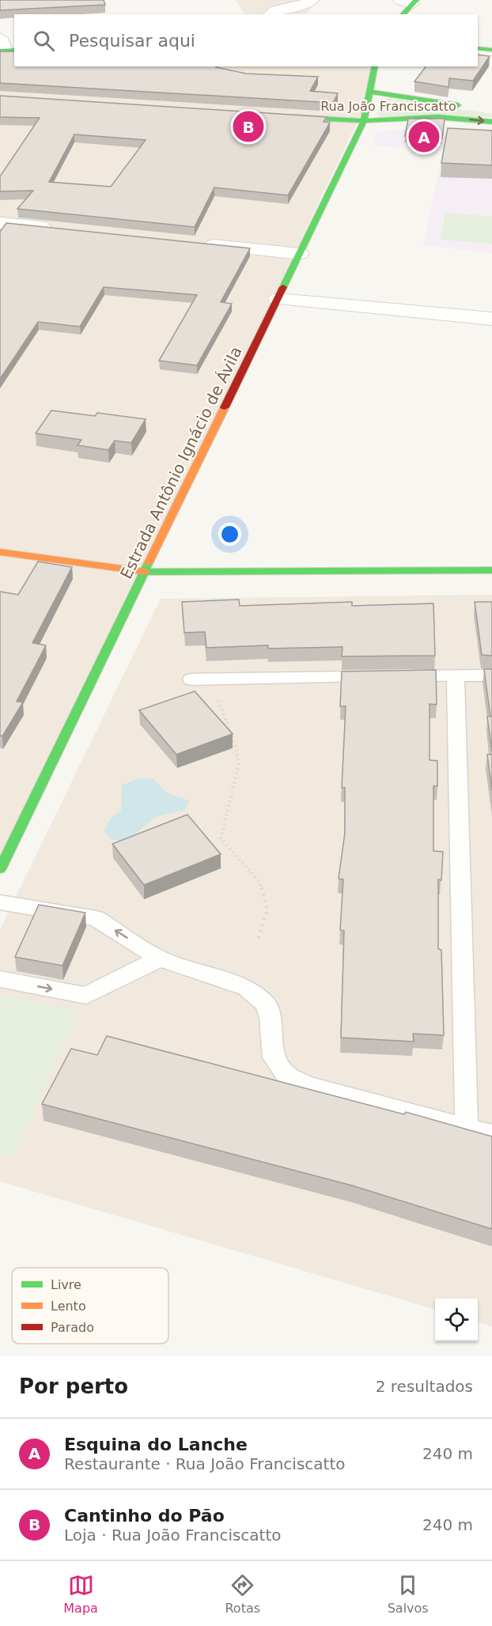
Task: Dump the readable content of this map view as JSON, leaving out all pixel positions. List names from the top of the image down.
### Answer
{
  "streets": {
    "street": ["Rua João Franciscatto", "Estrada Antônio Ignácio de Ávila"]
  },
  "crossings": [
    ["Rua João Franciscatto", "Estrada Antônio Ignácio de Ávila"]
  ],
  "legend": ["Livre", "Lento", "Parado"],
  "page": {
    "search": "Pesquisar aqui",
    "pins": ["B", "A"],
    "heading": ["Por perto", "2 resultados"],
    "list": [
      {
        "mark": "A",
        "name": "Esquina do Lanche",
        "note": "Restaurante · Rua João Franciscatto",
        "value": "240 m"
      },
      {
        "mark": "B",
        "name": "Cantinho do Pão",
        "note": "Loja · Rua João Franciscatto",
        "value": "240 m"
      }
    ],
    "nav": ["Mapa", "Rotas", "Salvos"]
  }
}
